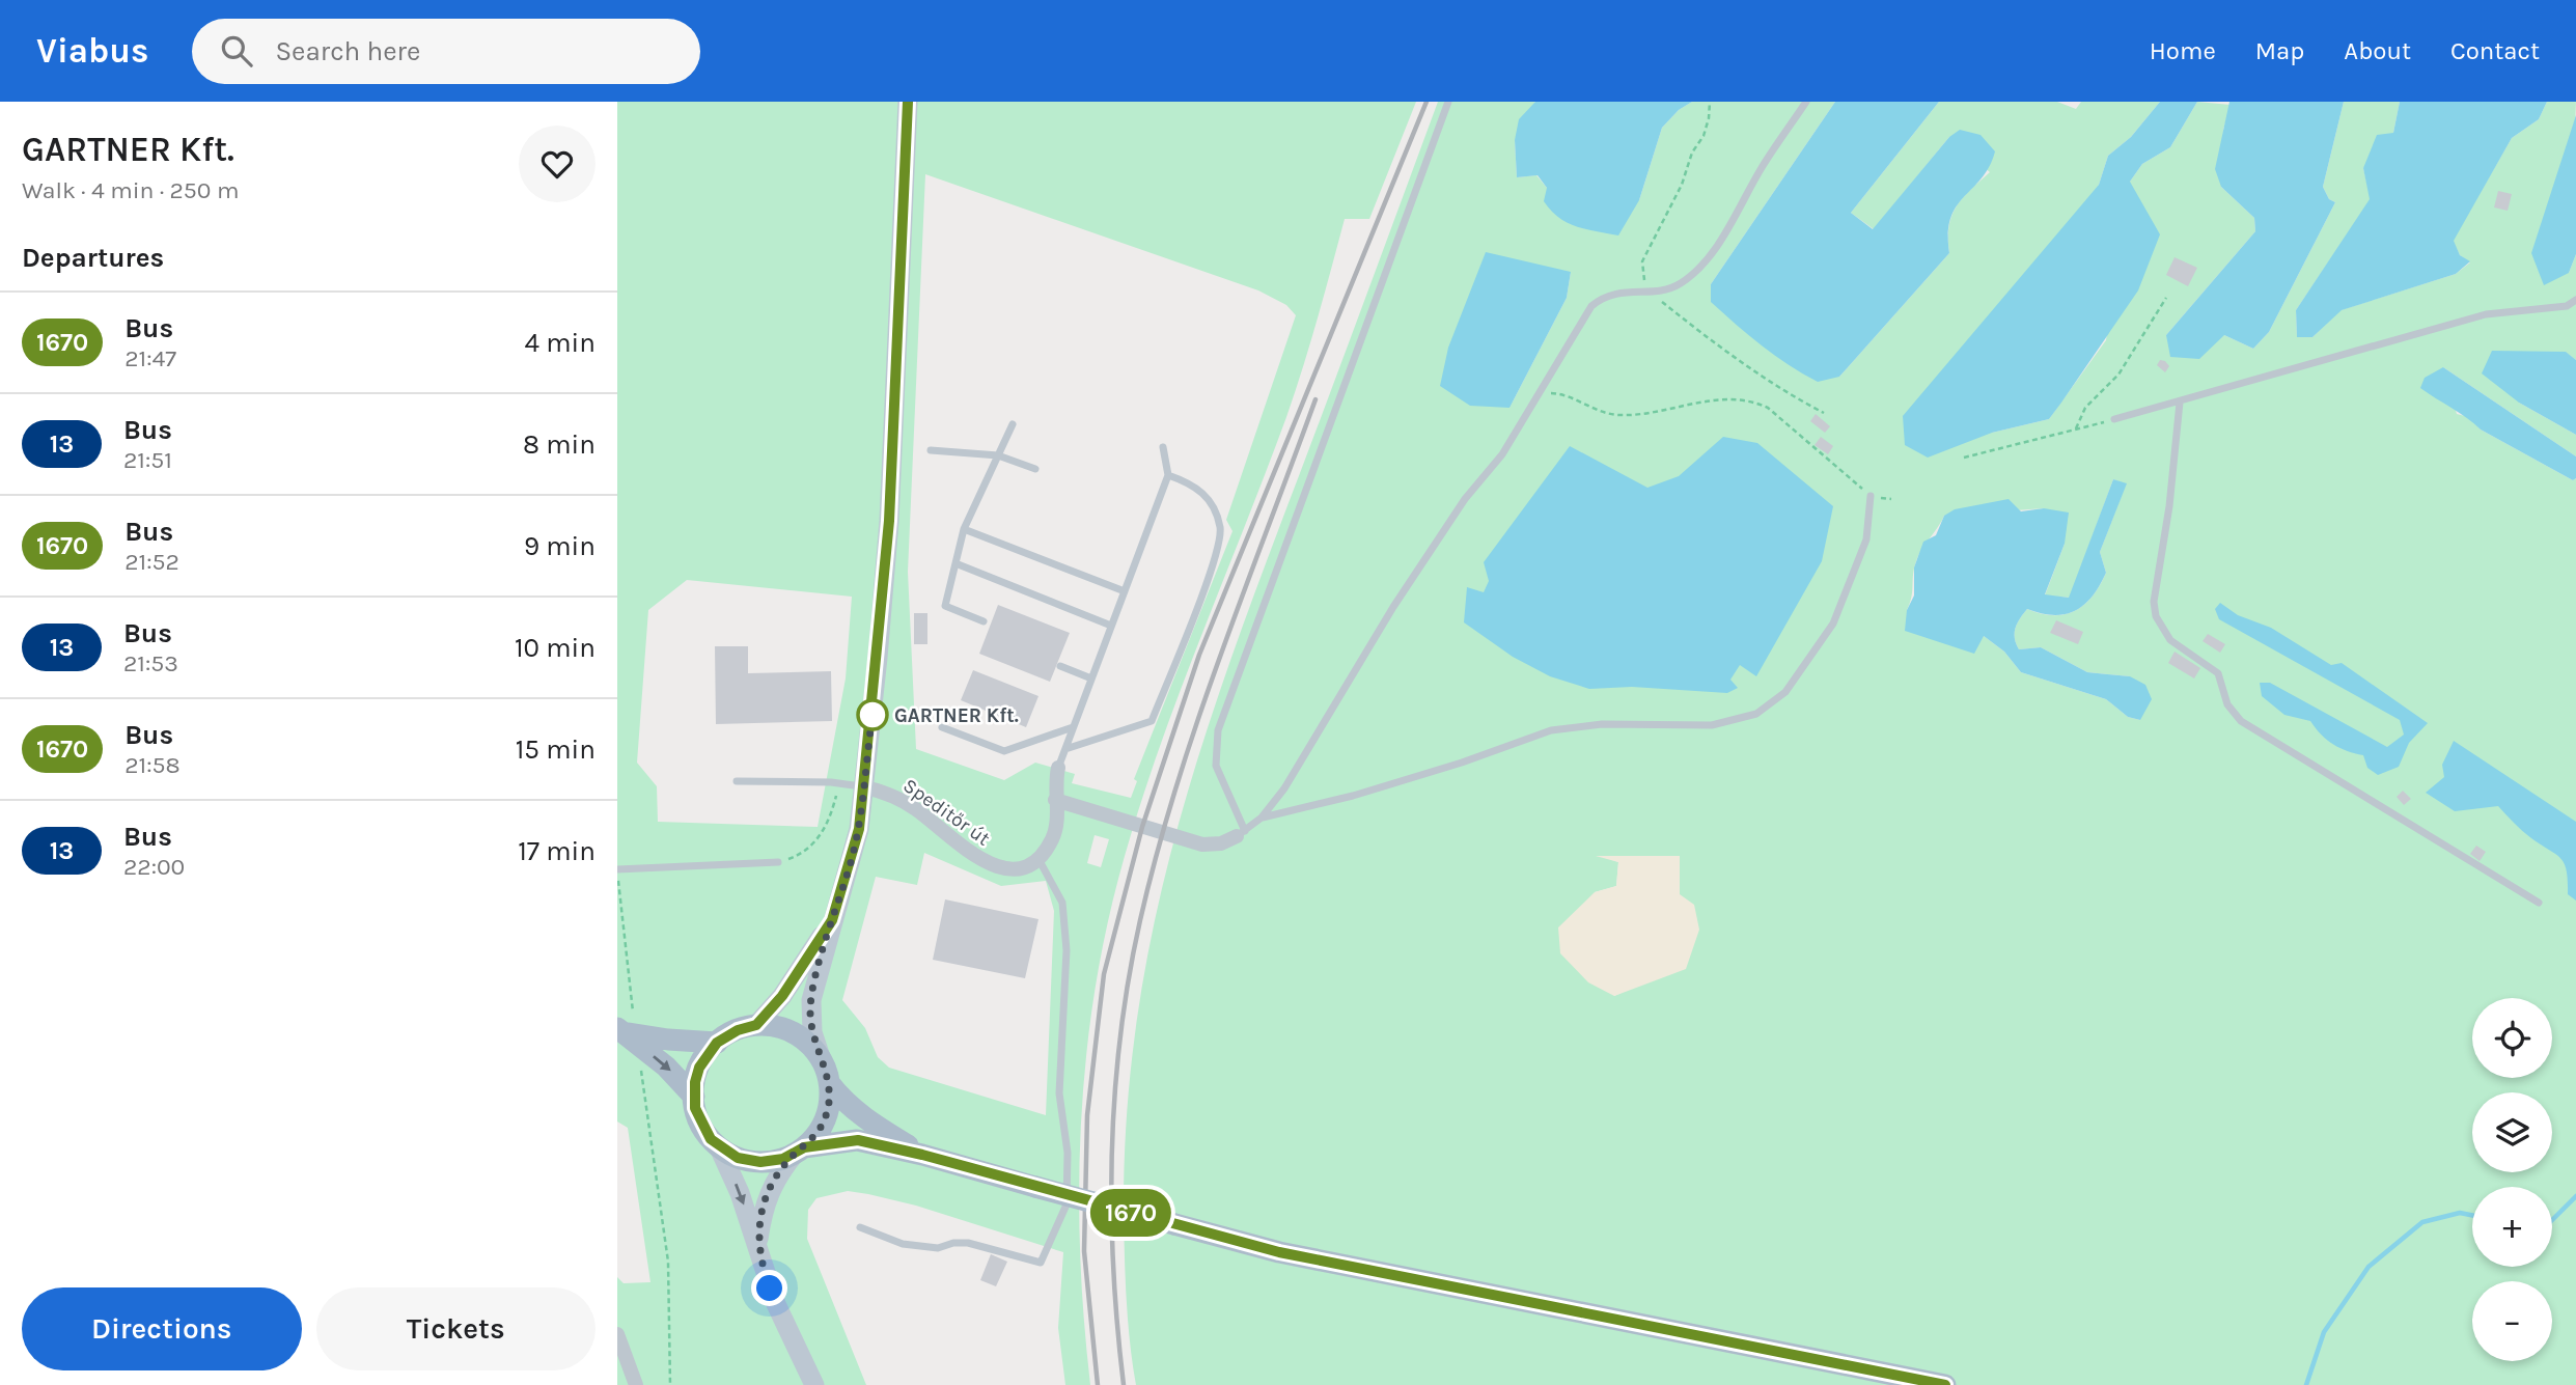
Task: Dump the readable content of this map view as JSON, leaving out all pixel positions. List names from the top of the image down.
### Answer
{
  "streets": {
    "street": ["Speditőr út"]
  },
  "places": ["GARTNER Kft."],
  "lines": ["bus line 1670"],
  "page": {
    "header": "Viabus",
    "search": "Search here",
    "nav": [
      "Home",
      "Map",
      "About",
      "Contact"
    ],
    "heading": [
      ["GARTNER Kft.", "Walk · 4 min · 250 m"],
      "Departures"
    ],
    "on_map": "1670",
    "list": [
      {
        "mark": "1670",
        "name": "Bus",
        "note": "21:47",
        "value": "4 min"
      },
      {
        "mark": "13",
        "name": "Bus",
        "note": "21:51",
        "value": "8 min"
      },
      {
        "mark": "1670",
        "name": "Bus",
        "note": "21:52",
        "value": "9 min"
      },
      {
        "mark": "13",
        "name": "Bus",
        "note": "21:53",
        "value": "10 min"
      },
      {
        "mark": "1670",
        "name": "Bus",
        "note": "21:58",
        "value": "15 min"
      },
      {
        "mark": "13",
        "name": "Bus",
        "note": "22:00",
        "value": "17 min"
      }
    ],
    "map_buttons": ["+", "−"],
    "buttons": ["Directions", "Tickets"]
  }
}
